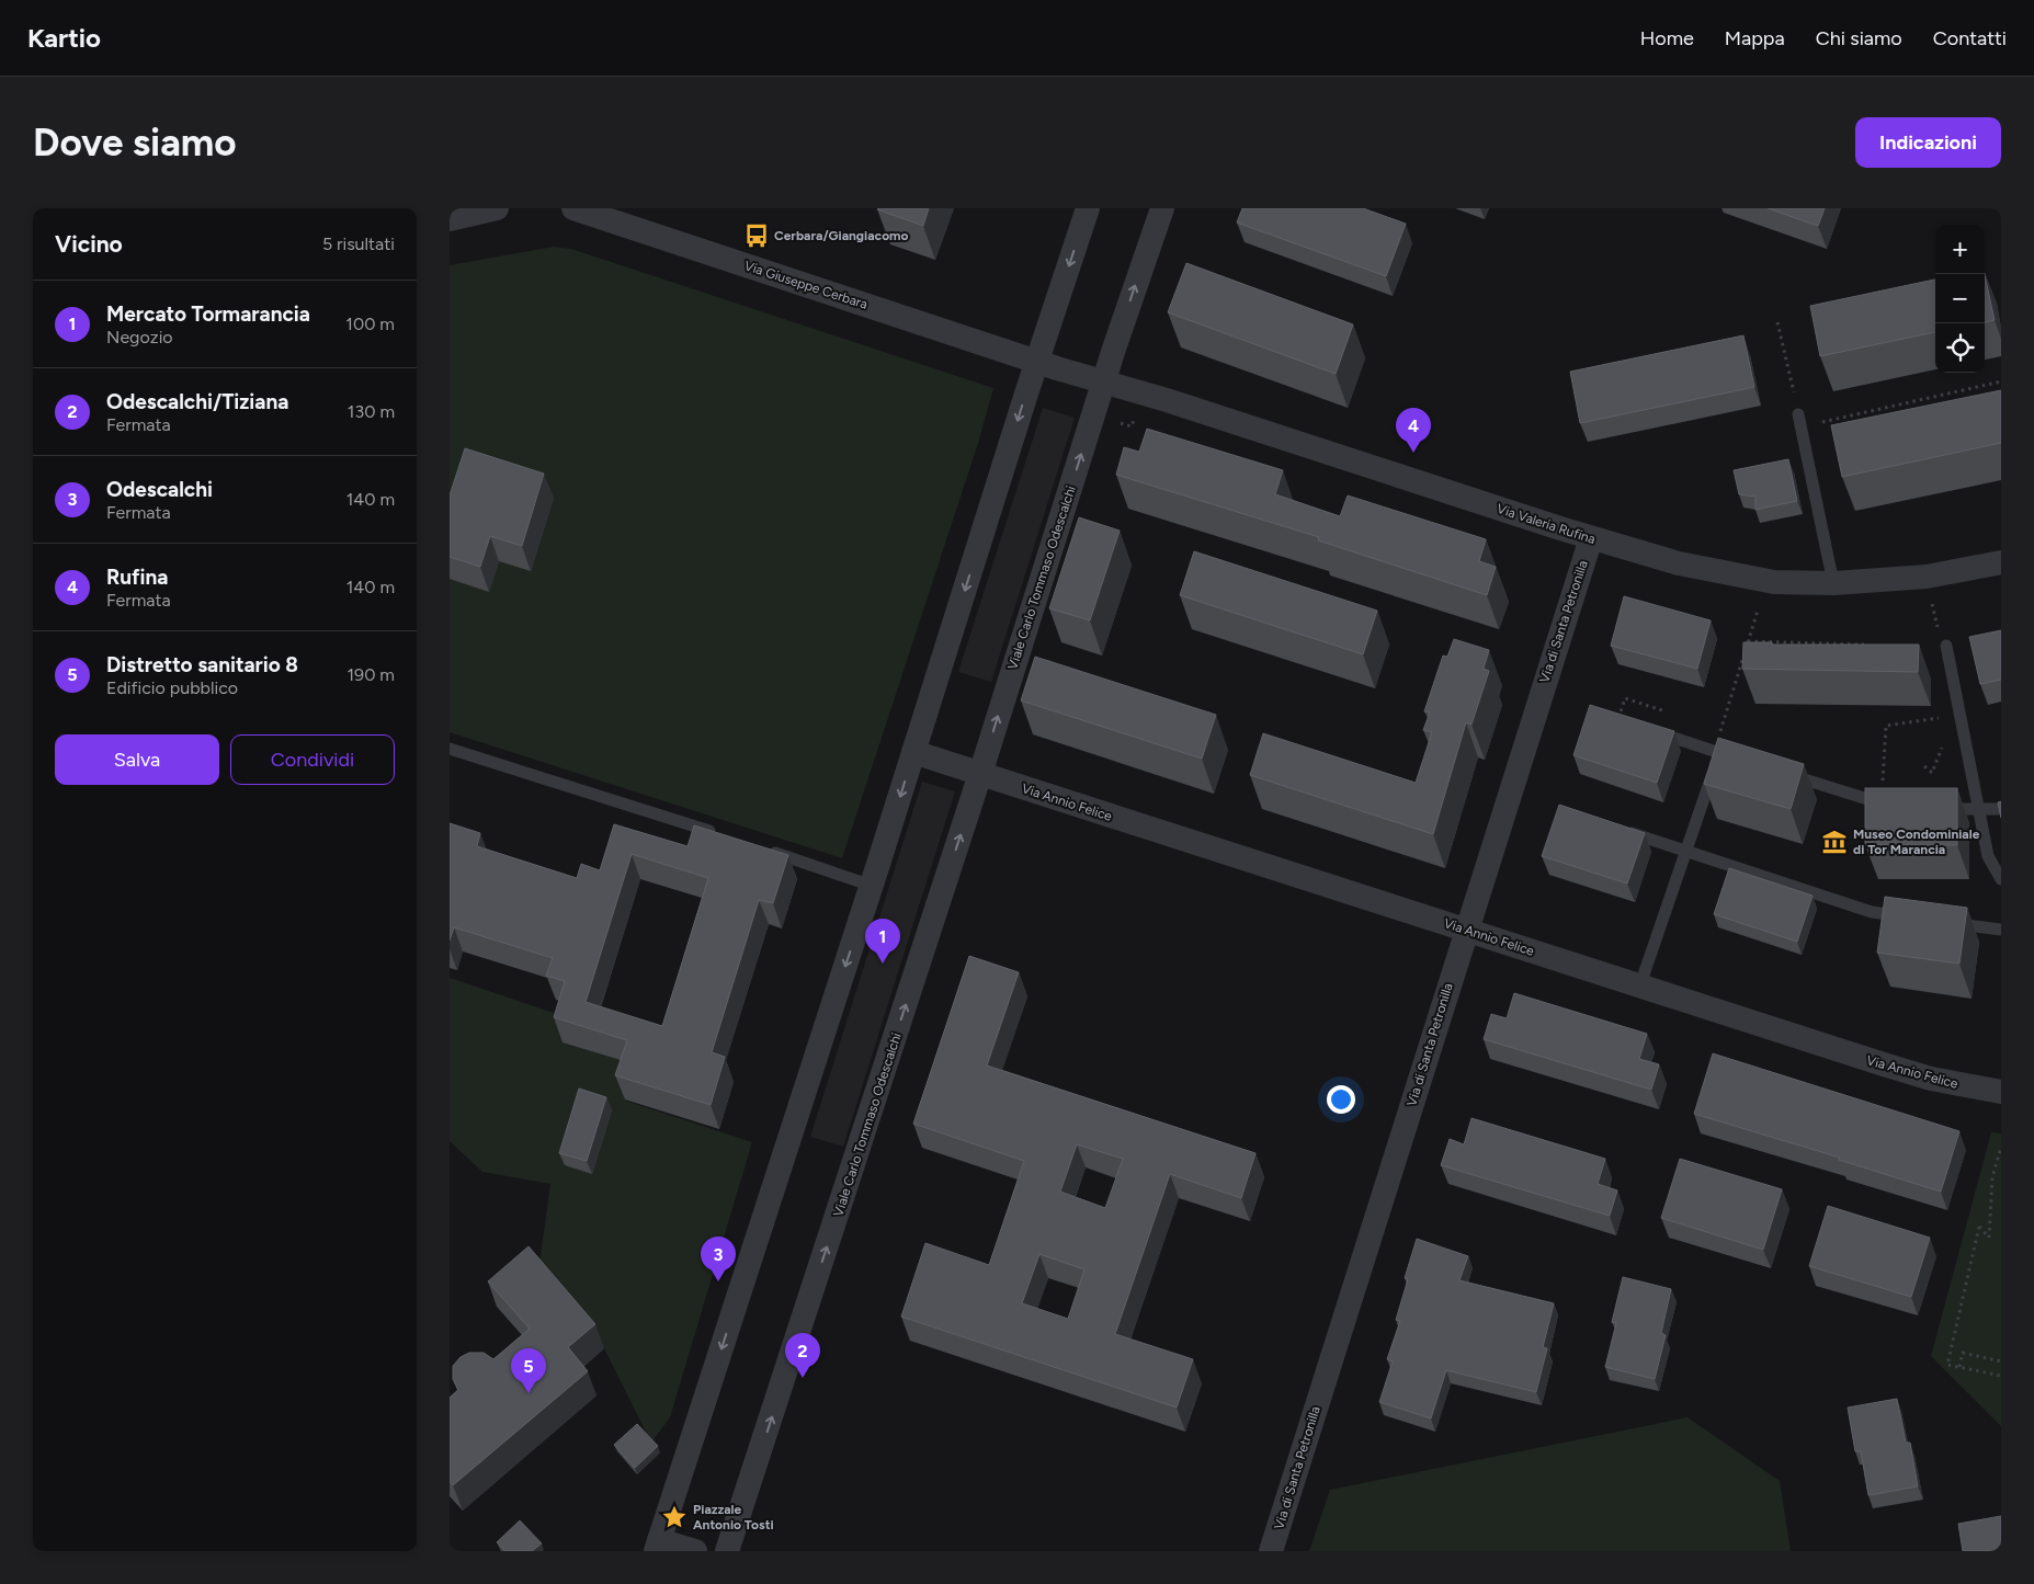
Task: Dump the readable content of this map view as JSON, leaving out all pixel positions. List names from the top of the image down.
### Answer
{
  "streets": {
    "street": [
      "Via Giuseppe Cerbara",
      "Via Valeria Rufina",
      "Viale Carlo Tommaso Odescalchi",
      "Via di Santa Petronilla",
      "Via Annio Felice"
    ]
  },
  "crossings": [
    ["Via Valeria Rufina", "Viale Carlo Tommaso Odescalchi"],
    ["Via Valeria Rufina", "Via di Santa Petronilla"],
    ["Viale Carlo Tommaso Odescalchi", "Via Annio Felice"],
    ["Via di Santa Petronilla", "Via Annio Felice"]
  ],
  "places": {
    "bus stop": ["Cerbara/Giangiacomo"],
    "museum": ["Museo Condominiale di Tor Marancia"],
    "place": ["Piazzale Antonio Tosti"]
  },
  "page": {
    "header": "Kartio",
    "nav": [
      "Home",
      "Mappa",
      "Chi siamo",
      "Contatti"
    ],
    "buttons": [
      "Indicazioni",
      ["Salva", "Condividi"]
    ],
    "title": "Dove siamo",
    "heading": ["Vicino", "5 risultati"],
    "map_buttons": ["+", "−"],
    "list": [
      {
        "mark": "1",
        "name": "Mercato Tormarancia",
        "note": "Negozio",
        "value": "100 m"
      },
      {
        "mark": "2",
        "name": "Odescalchi/Tiziana",
        "note": "Fermata",
        "value": "130 m"
      },
      {
        "mark": "3",
        "name": "Odescalchi",
        "note": "Fermata",
        "value": "140 m"
      },
      {
        "mark": "4",
        "name": "Rufina",
        "note": "Fermata",
        "value": "140 m"
      },
      {
        "mark": "5",
        "name": "Distretto sanitario 8",
        "note": "Edificio pubblico",
        "value": "190 m"
      }
    ],
    "pins": [
      "4",
      "1",
      "3",
      "2",
      "5"
    ]
  }
}
